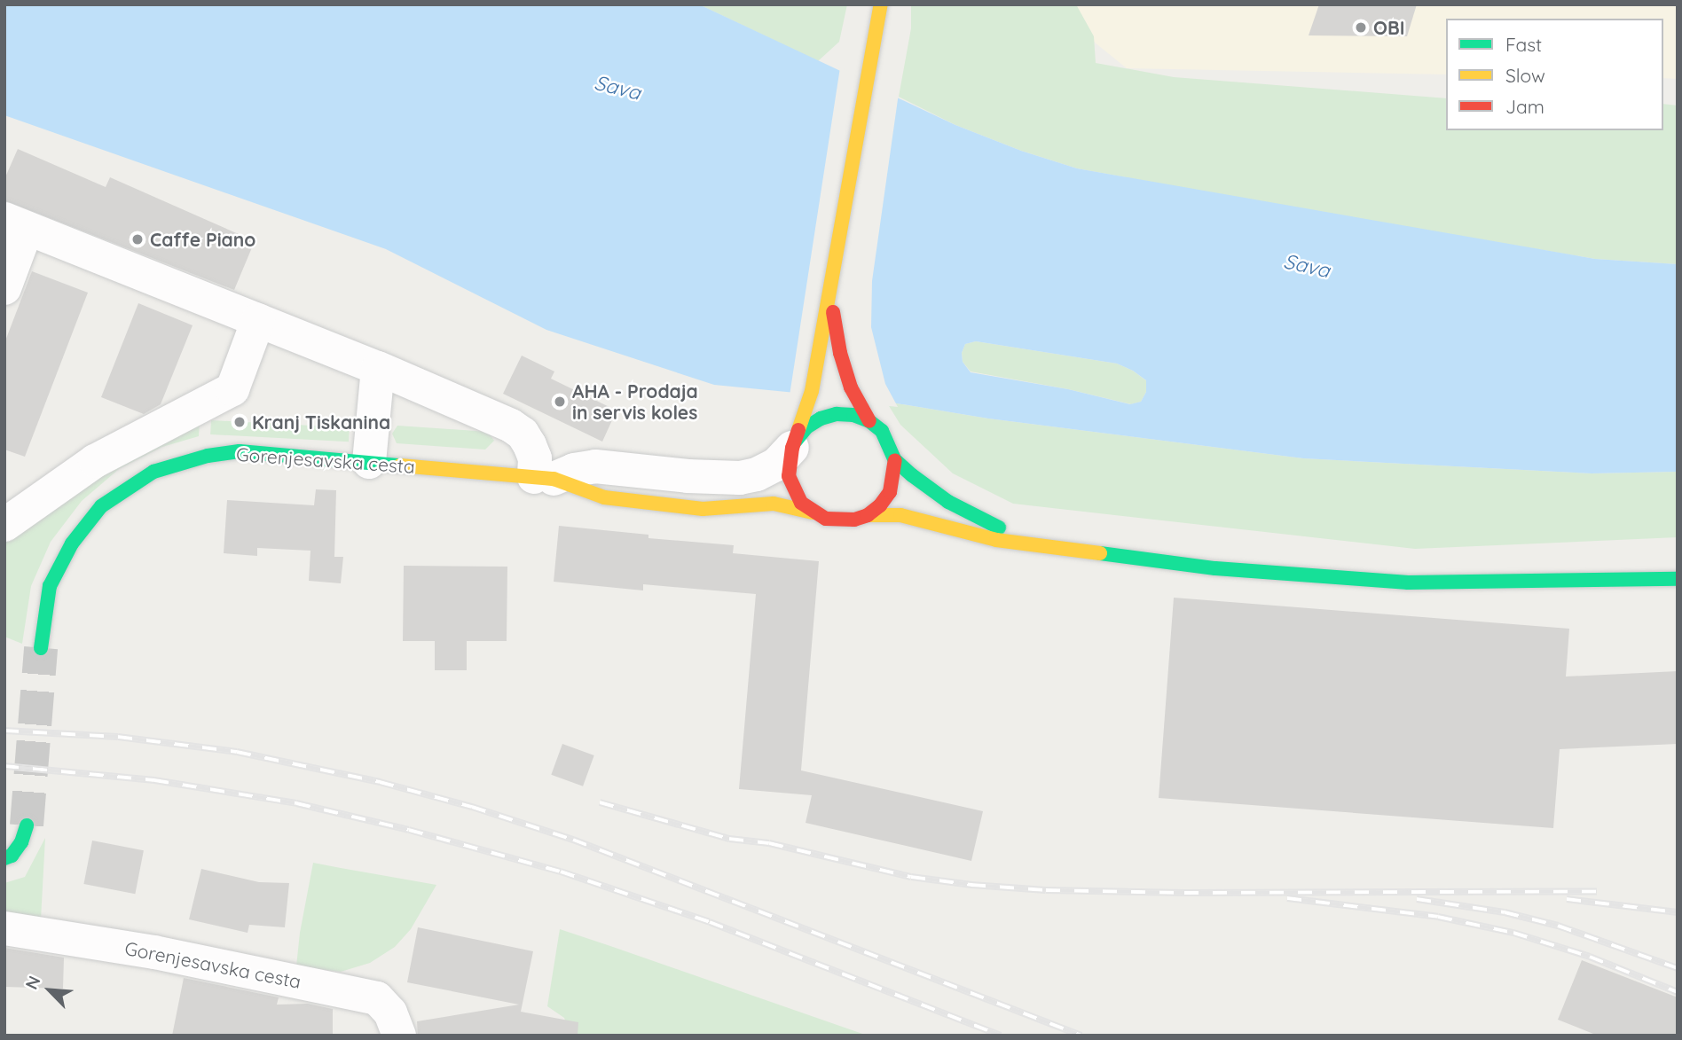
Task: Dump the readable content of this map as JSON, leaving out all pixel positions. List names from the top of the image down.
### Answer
{
  "streets": {
    "main road": ["Gorenjesavska cesta"]
  },
  "water": ["Sava"],
  "places": [
    "OBI",
    "Caffe Piano",
    "AHA - Prodaja in servis koles",
    "Kranj Tiskanina"
  ],
  "legend": ["Fast", "Slow", "Jam"],
  "north": "top left"
}
